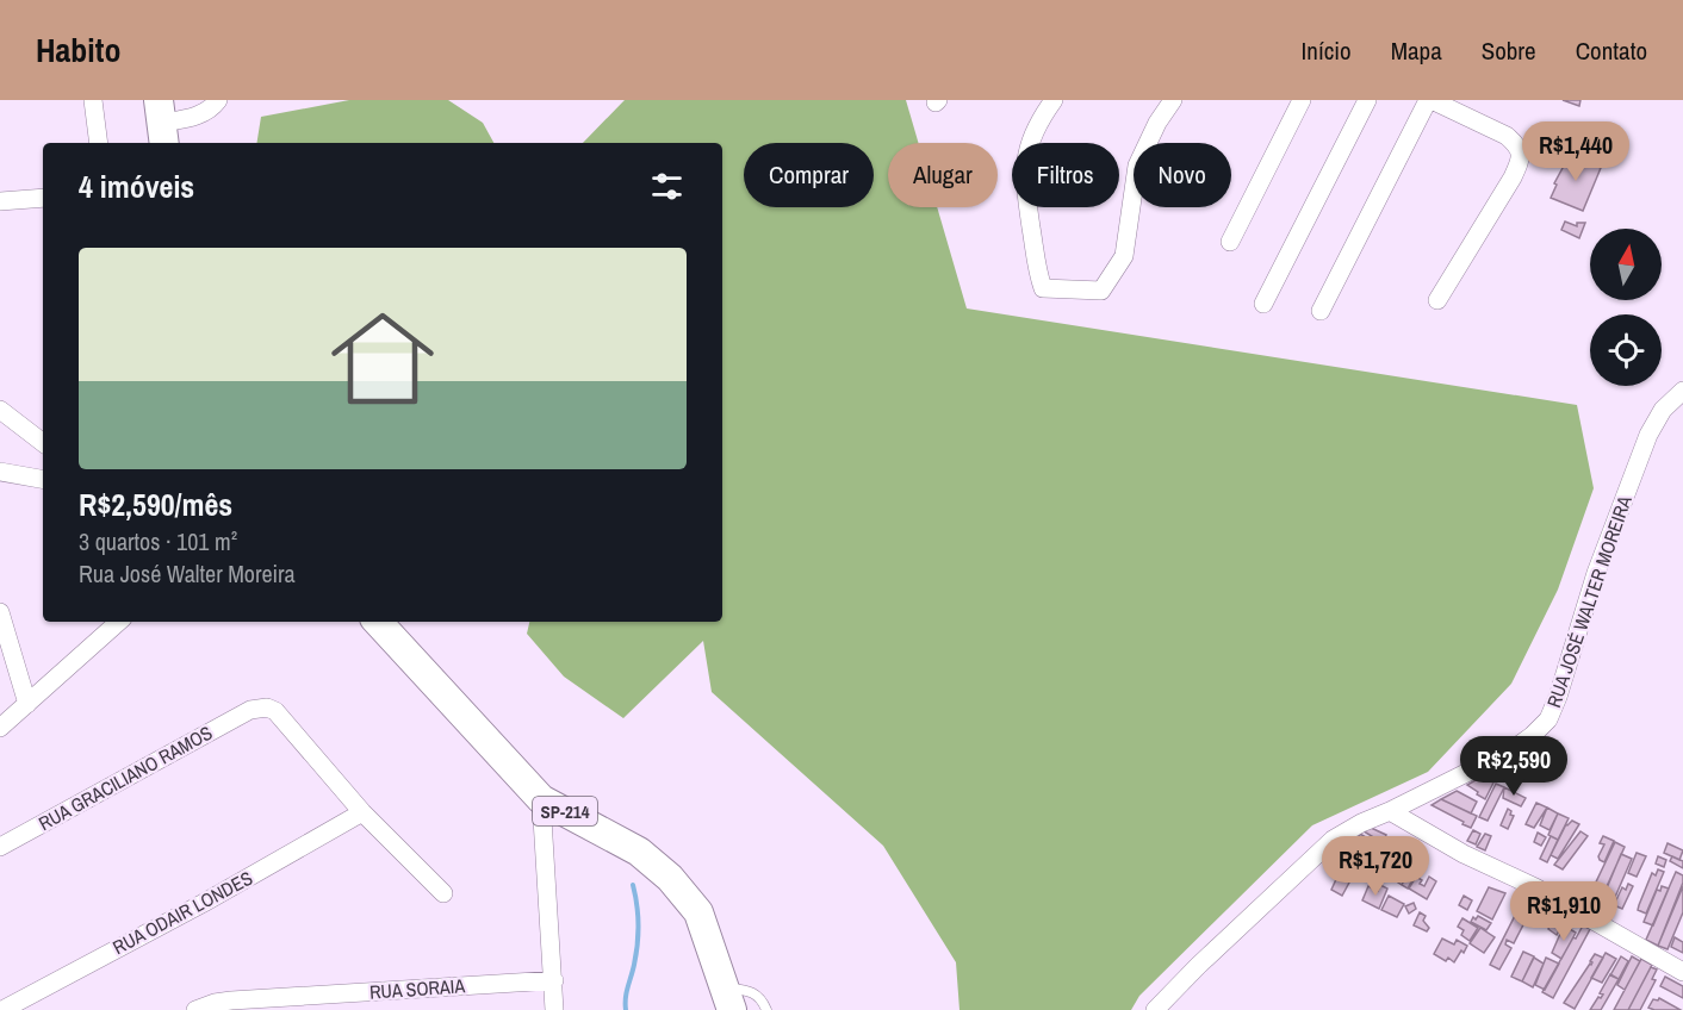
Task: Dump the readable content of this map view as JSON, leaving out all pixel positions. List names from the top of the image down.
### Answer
{
  "streets": {
    "main road": ["SP-214"],
    "street": [
      "RUA JOSÉ WALTER MOREIRA",
      "RUA GRACILIANO RAMOS",
      "RUA ODAIR LONDES",
      "RUA SORAIA"
    ]
  },
  "crossings": [
    ["RUA GRACILIANO RAMOS", "RUA ODAIR LONDES"]
  ],
  "north": "top",
  "page": {
    "header": "Habito",
    "nav": [
      "Início",
      "Mapa",
      "Sobre",
      "Contato"
    ],
    "price": [
      "R$1,440",
      "R$2,590",
      "R$1,720",
      "R$1,910"
    ],
    "chip": [
      "Comprar",
      "Alugar",
      "Filtros",
      "Novo"
    ],
    "heading": "4 imóveis",
    "list": [
      {
        "name": "R$2,590/mês",
        "note": "3 quartos · 101 m² · Rua José Walter Moreira"
      }
    ]
  }
}
